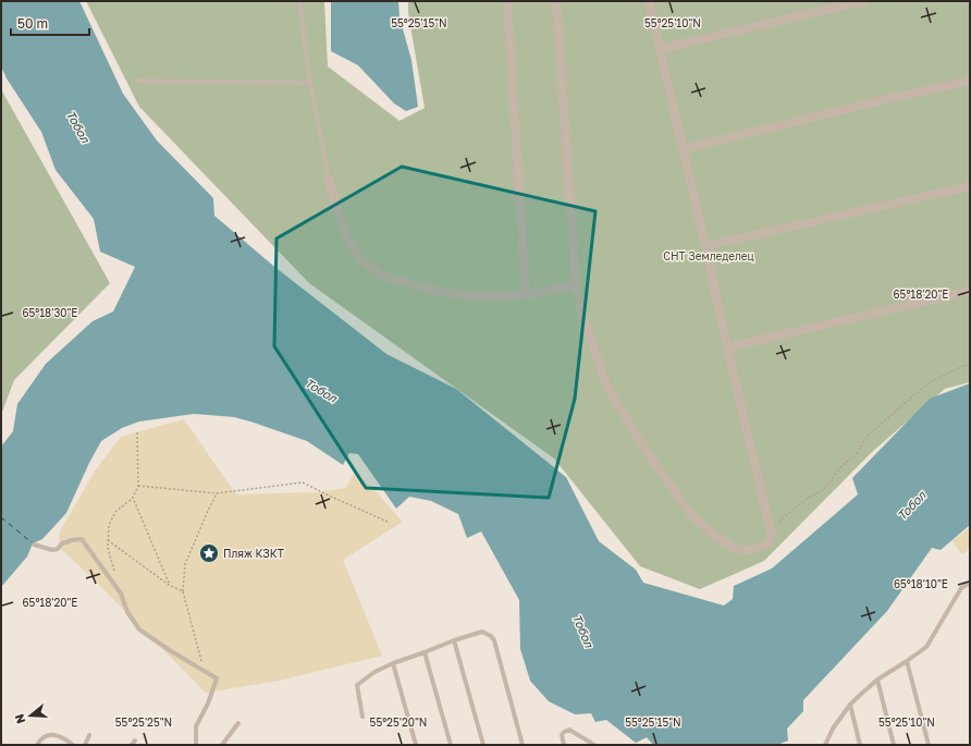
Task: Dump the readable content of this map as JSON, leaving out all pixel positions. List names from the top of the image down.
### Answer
{
  "water": ["Тобол"],
  "parks": ["СНТ Земледелец"],
  "places": {
    "place": ["Пляж КЗКТ"]
  },
  "scale_bar": "50 m",
  "north": "left",
  "coordinates": [
    "55°25'15\"N",
    "55°25'10\"N",
    "65°18'20\"E",
    "65°18'30\"E",
    "65°18'10\"E",
    "55°25'25\"N",
    "55°25'20\"N"
  ]
}
